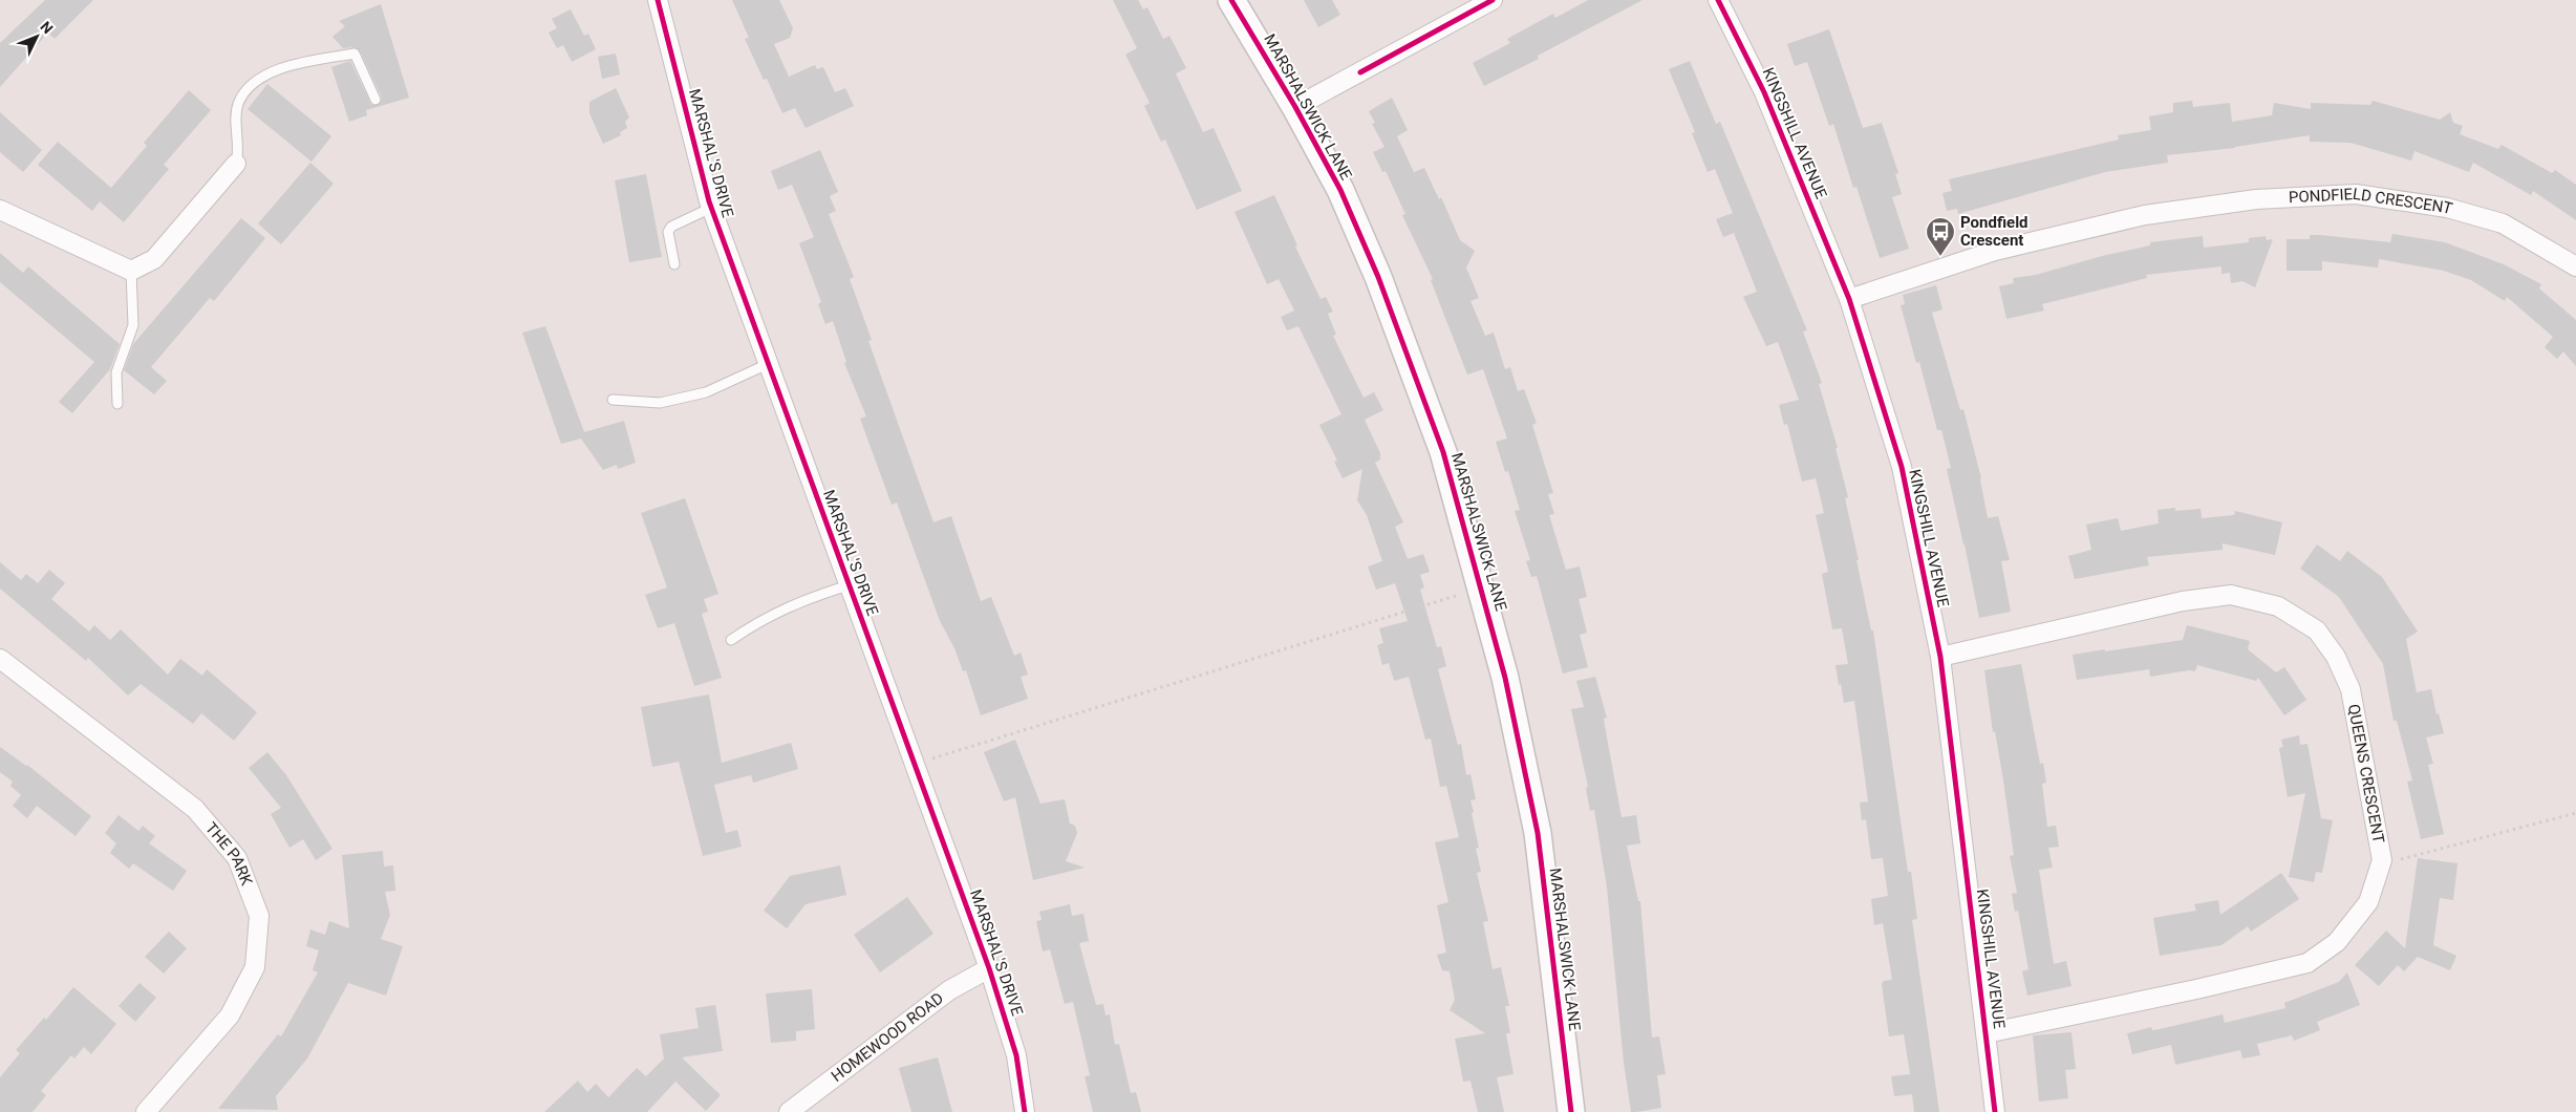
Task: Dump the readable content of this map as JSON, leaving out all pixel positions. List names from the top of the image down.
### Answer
{
  "streets": {
    "street": [
      "MARSHALSWICK LANE",
      "KINGSHILL AVENUE",
      "MARSHAL'S DRIVE",
      "PONDFIELD CRESCENT",
      "QUEENS CRESCENT",
      "THE PARK",
      "HOMEWOOD ROAD"
    ]
  },
  "crossings": [
    ["KINGSHILL AVENUE", "PONDFIELD CRESCENT"],
    ["KINGSHILL AVENUE", "QUEENS CRESCENT"],
    ["MARSHAL'S DRIVE", "HOMEWOOD ROAD"]
  ],
  "places": {
    "bus stop": ["Pondfield Crescent"]
  },
  "north": "top right"
}
